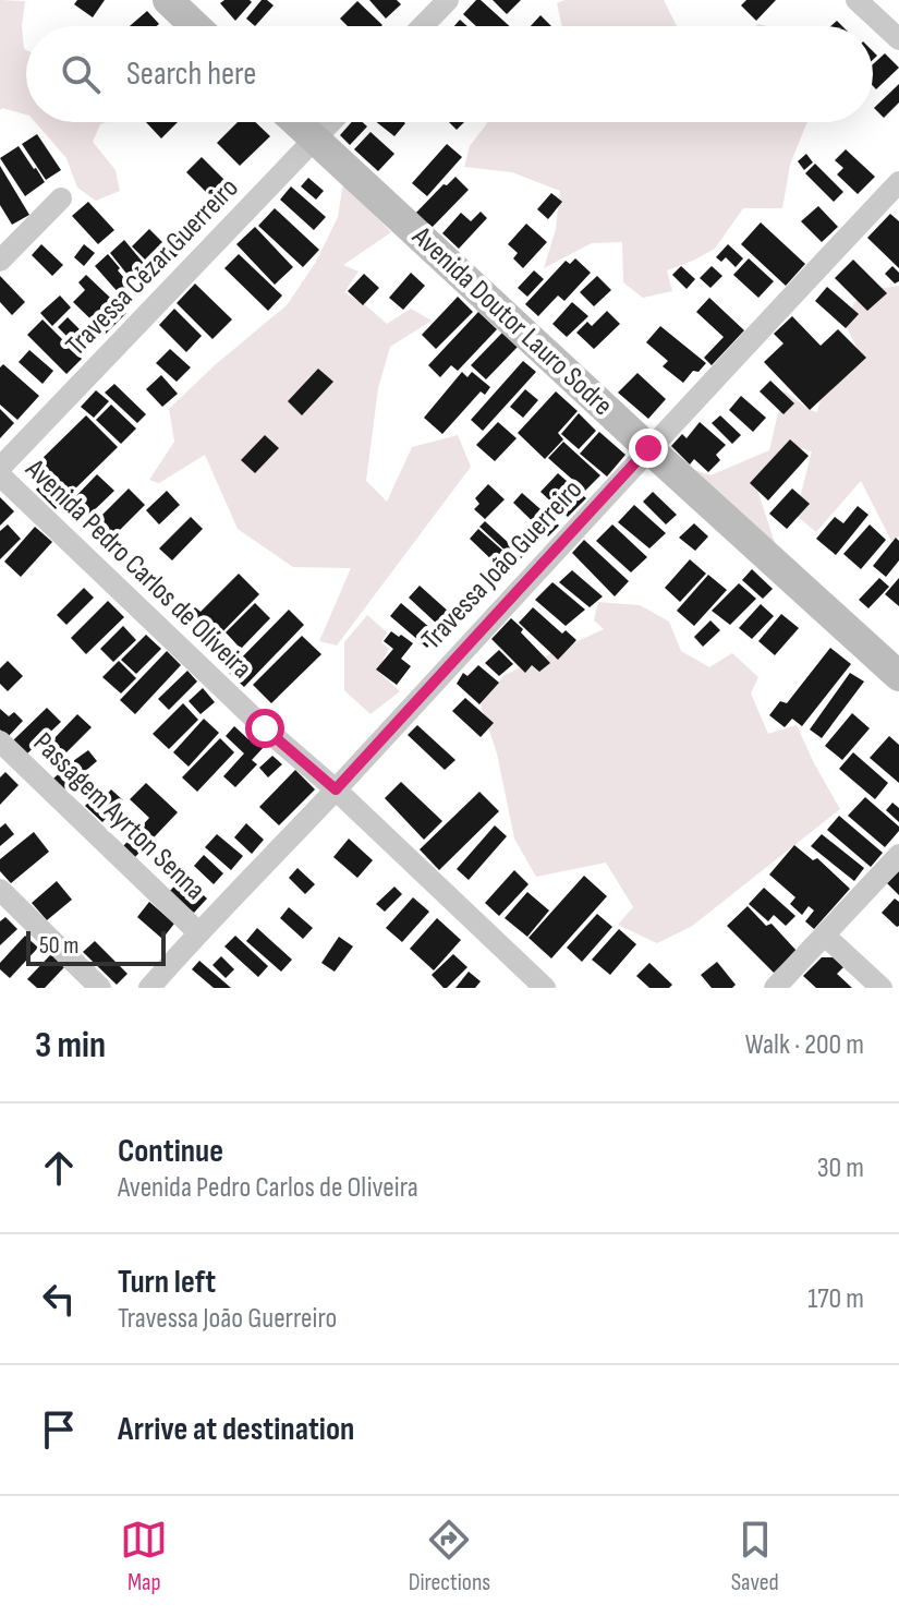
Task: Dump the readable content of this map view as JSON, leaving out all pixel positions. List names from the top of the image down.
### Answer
{
  "streets": {
    "street": [
      "Travessa Cézar Guerreiro",
      "Avenida Doutor Lauro Sodre",
      "Travessa João Guerreiro",
      "Avenida Pedro Carlos de Oliveira",
      "Passagem Ayrton Senna"
    ]
  },
  "crossings": [
    ["Travessa Cézar Guerreiro", "Avenida Doutor Lauro Sodre"],
    ["Avenida Doutor Lauro Sodre", "Travessa João Guerreiro"],
    ["Travessa João Guerreiro", "Avenida Pedro Carlos de Oliveira"],
    ["Travessa João Guerreiro", "Passagem Ayrton Senna"]
  ],
  "scale_bar": "50 m",
  "page": {
    "search": "Search here",
    "scale": "50 m",
    "heading": ["3 min", "Walk · 200 m"],
    "list": [
      ["Continue", "Avenida Pedro Carlos de Oliveira", "30 m"],
      ["Turn left", "Travessa João Guerreiro", "170 m"],
      "Arrive at destination"
    ],
    "nav": ["Map", "Directions", "Saved"]
  }
}
